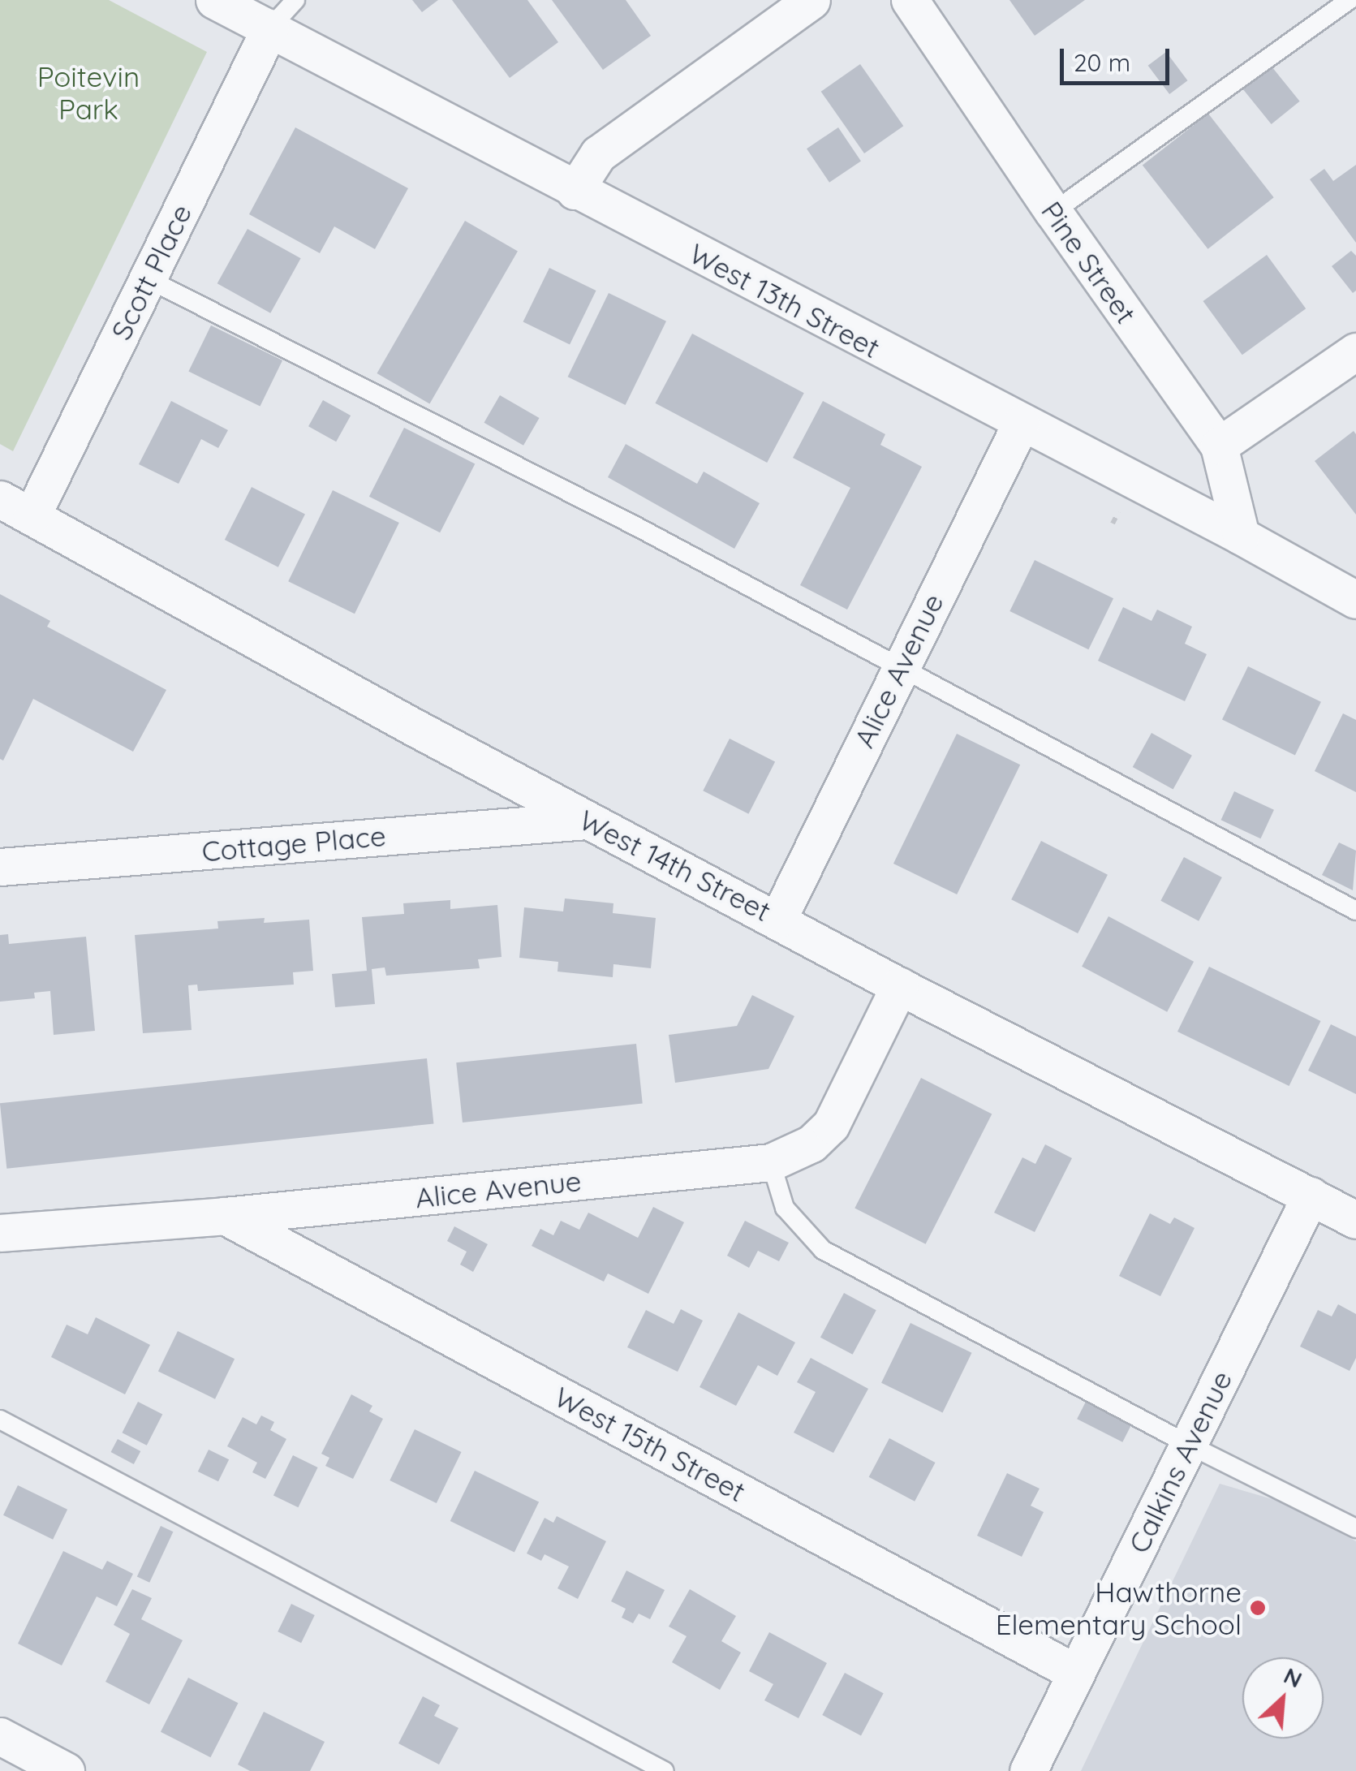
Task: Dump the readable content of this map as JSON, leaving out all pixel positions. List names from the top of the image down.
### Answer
{
  "streets": {
    "street": [
      "Pine Street",
      "Scott Place",
      "West 13th Street",
      "Alice Avenue",
      "Cottage Place",
      "West 14th Street",
      "West 15th Street",
      "Calkins Avenue"
    ]
  },
  "crossings": [
    ["Pine Street", "West 13th Street"],
    ["Scott Place", "West 13th Street"],
    ["Scott Place", "West 14th Street"],
    ["West 13th Street", "Alice Avenue"],
    ["Alice Avenue", "West 14th Street"],
    ["Alice Avenue", "West 15th Street"],
    ["Cottage Place", "West 14th Street"],
    ["West 14th Street", "Calkins Avenue"],
    ["West 15th Street", "Calkins Avenue"]
  ],
  "parks": ["Poitevin Park"],
  "places": ["Hawthorne Elementary School"],
  "scale_bar": "20 m",
  "north": "top right"
}
